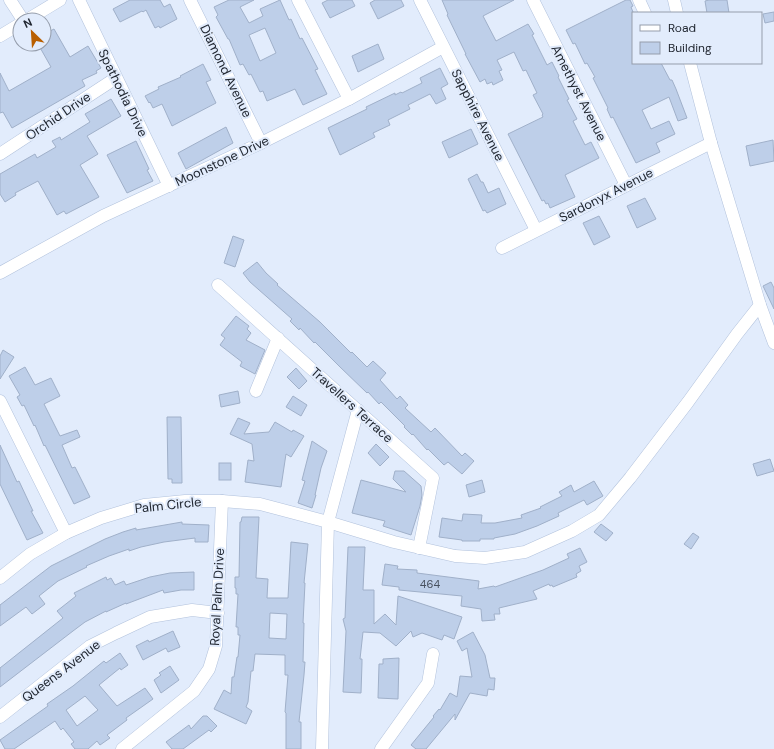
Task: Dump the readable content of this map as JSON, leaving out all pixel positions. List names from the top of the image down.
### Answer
{
  "streets": {
    "street": [
      "Diamond Avenue",
      "Spathodia Drive",
      "Amethyst Avenue",
      "Sapphire Avenue",
      "Orchid Drive",
      "Moonstone Drive",
      "Sardonyx Avenue",
      "Travellers Terrace",
      "Palm Circle",
      "Royal Palm Drive",
      "Queens Avenue"
    ]
  },
  "crossings": [
    ["Diamond Avenue", "Moonstone Drive"],
    ["Spathodia Drive", "Orchid Drive"],
    ["Spathodia Drive", "Moonstone Drive"],
    ["Amethyst Avenue", "Sardonyx Avenue"],
    ["Sapphire Avenue", "Moonstone Drive"],
    ["Sapphire Avenue", "Sardonyx Avenue"],
    ["Travellers Terrace", "Palm Circle"],
    ["Palm Circle", "Royal Palm Drive"],
    ["Royal Palm Drive", "Queens Avenue"]
  ],
  "house_numbers": ["464"],
  "legend": ["Road", "Building"],
  "north": "top left"
}
